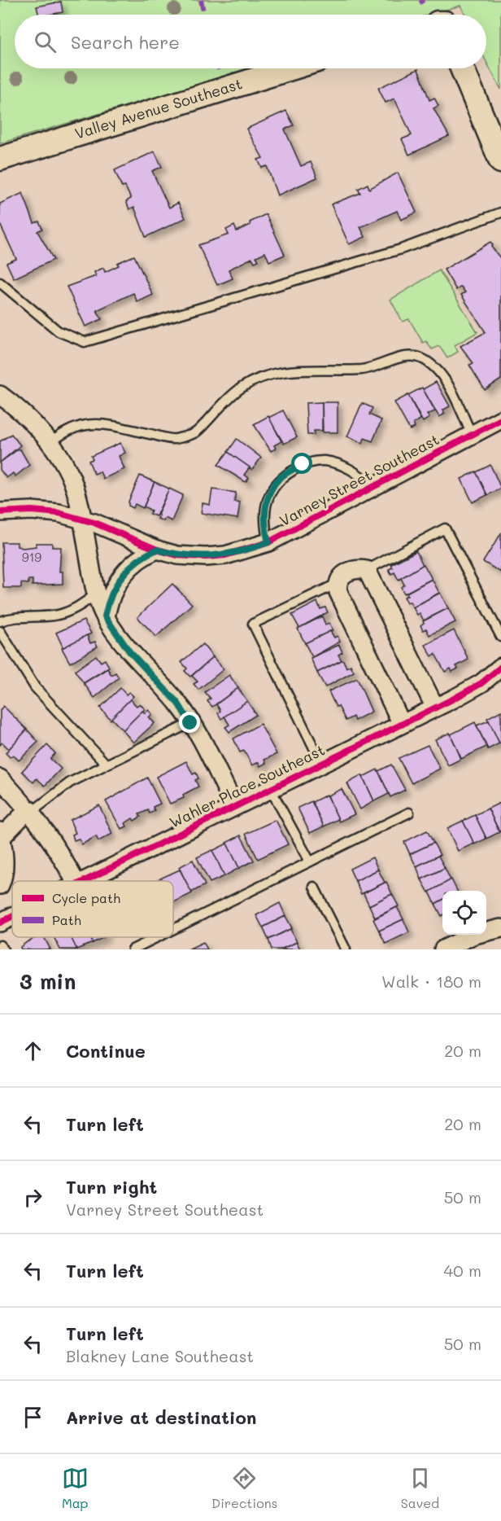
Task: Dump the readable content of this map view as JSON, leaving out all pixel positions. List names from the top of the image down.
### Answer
{
  "streets": {
    "street": ["Valley Avenue Southeast", "Varney Street Southeast", "Wahler Place Southeast"]
  },
  "house_numbers": ["919"],
  "legend": ["Cycle path", "Path"],
  "page": {
    "search": "Search here",
    "heading": ["3 min", "Walk · 180 m"],
    "list": [
      ["Continue", "20 m"],
      ["Turn left", "20 m"],
      ["Turn right", "Varney Street Southeast", "50 m"],
      ["Turn left", "40 m"],
      ["Turn left", "Blakney Lane Southeast", "50 m"],
      "Arrive at destination"
    ],
    "nav": ["Map", "Directions", "Saved"]
  }
}
